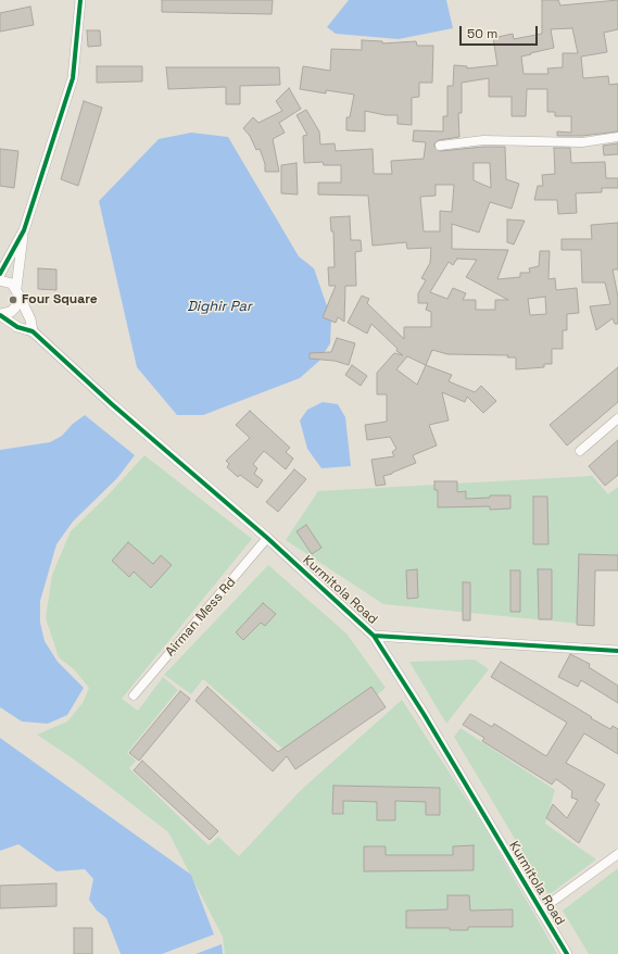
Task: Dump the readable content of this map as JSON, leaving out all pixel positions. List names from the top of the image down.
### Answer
{
  "streets": {
    "street": ["Kurmitola Road", "Airman Mess Rd"]
  },
  "crossings": [
    ["Kurmitola Road", "Airman Mess Rd"]
  ],
  "water": ["Dighir Par"],
  "places": ["Four Square"],
  "scale_bar": "50 m"
}
